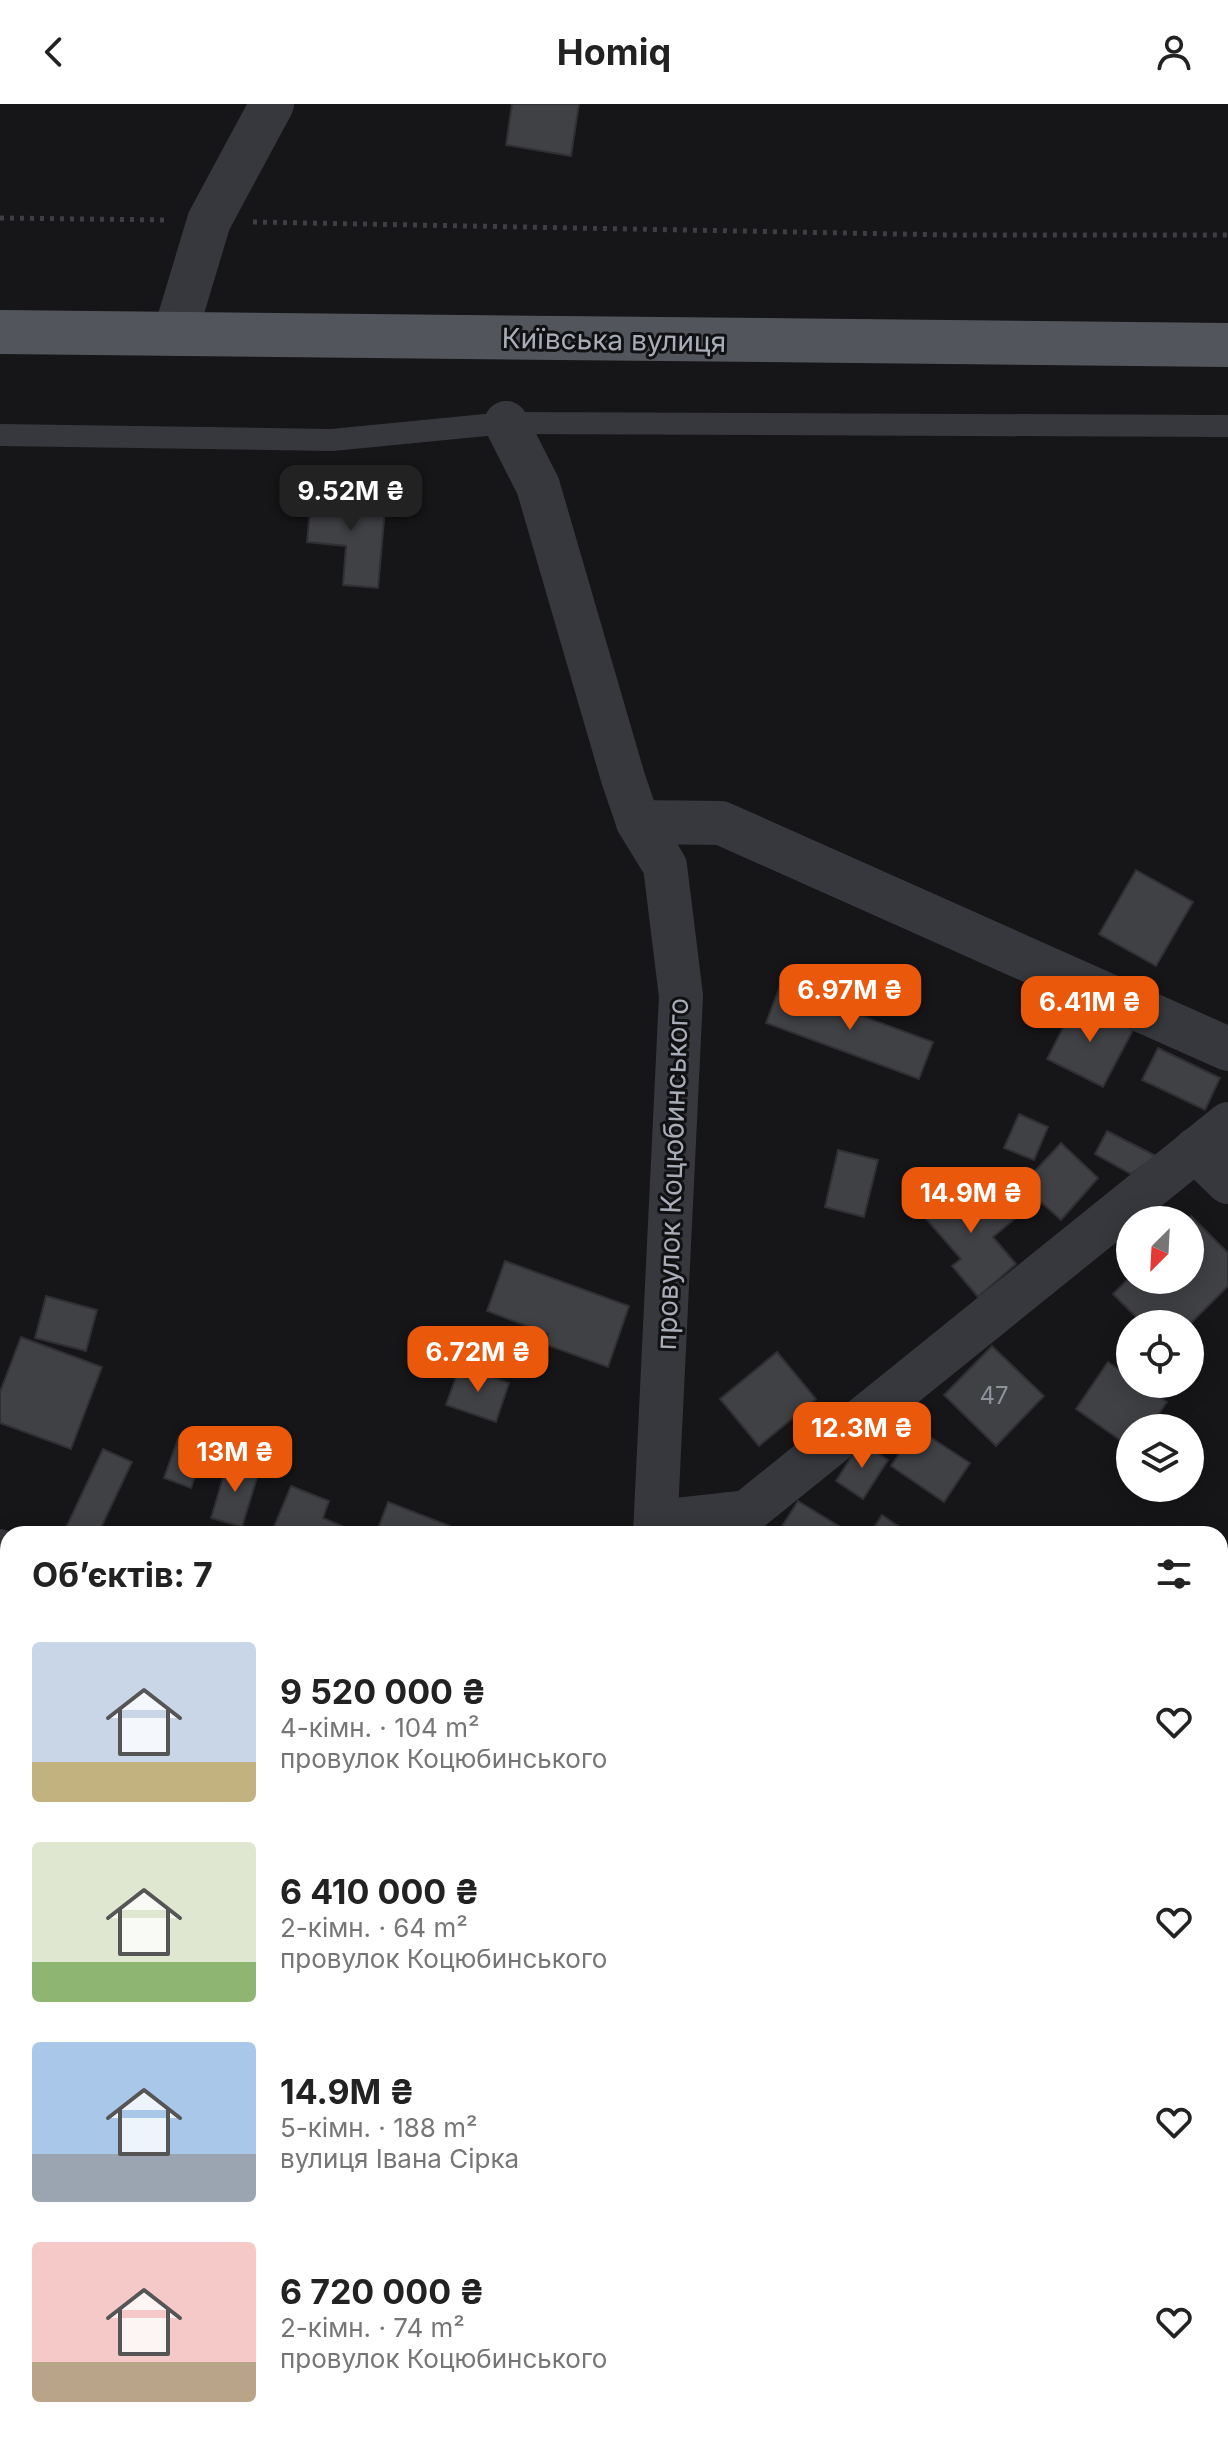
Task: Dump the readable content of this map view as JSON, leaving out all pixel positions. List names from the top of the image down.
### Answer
{
  "streets": {
    "main road": ["Київська вулиця"],
    "street": ["провулок Коцюбинського"]
  },
  "house_numbers": ["47"],
  "north": "bottom left",
  "page": {
    "header": "Homiq",
    "price": [
      "9.52M ₴",
      "6.97M ₴",
      "6.41M ₴",
      "14.9M ₴",
      "6.72M ₴",
      "12.3M ₴",
      "13M ₴"
    ],
    "heading": "Об’єктів: 7",
    "list": [
      {
        "name": "9 520 000 ₴",
        "note": "4-кімн. · 104 m² · провулок Коцюбинського"
      },
      {
        "name": "6 410 000 ₴",
        "note": "2-кімн. · 64 m² · провулок Коцюбинського"
      },
      {
        "name": "14.9M ₴",
        "note": "5-кімн. · 188 m² · вулиця Івана Сірка"
      },
      {
        "name": "6 720 000 ₴",
        "note": "2-кімн. · 74 m² · провулок Коцюбинського"
      }
    ]
  }
}
